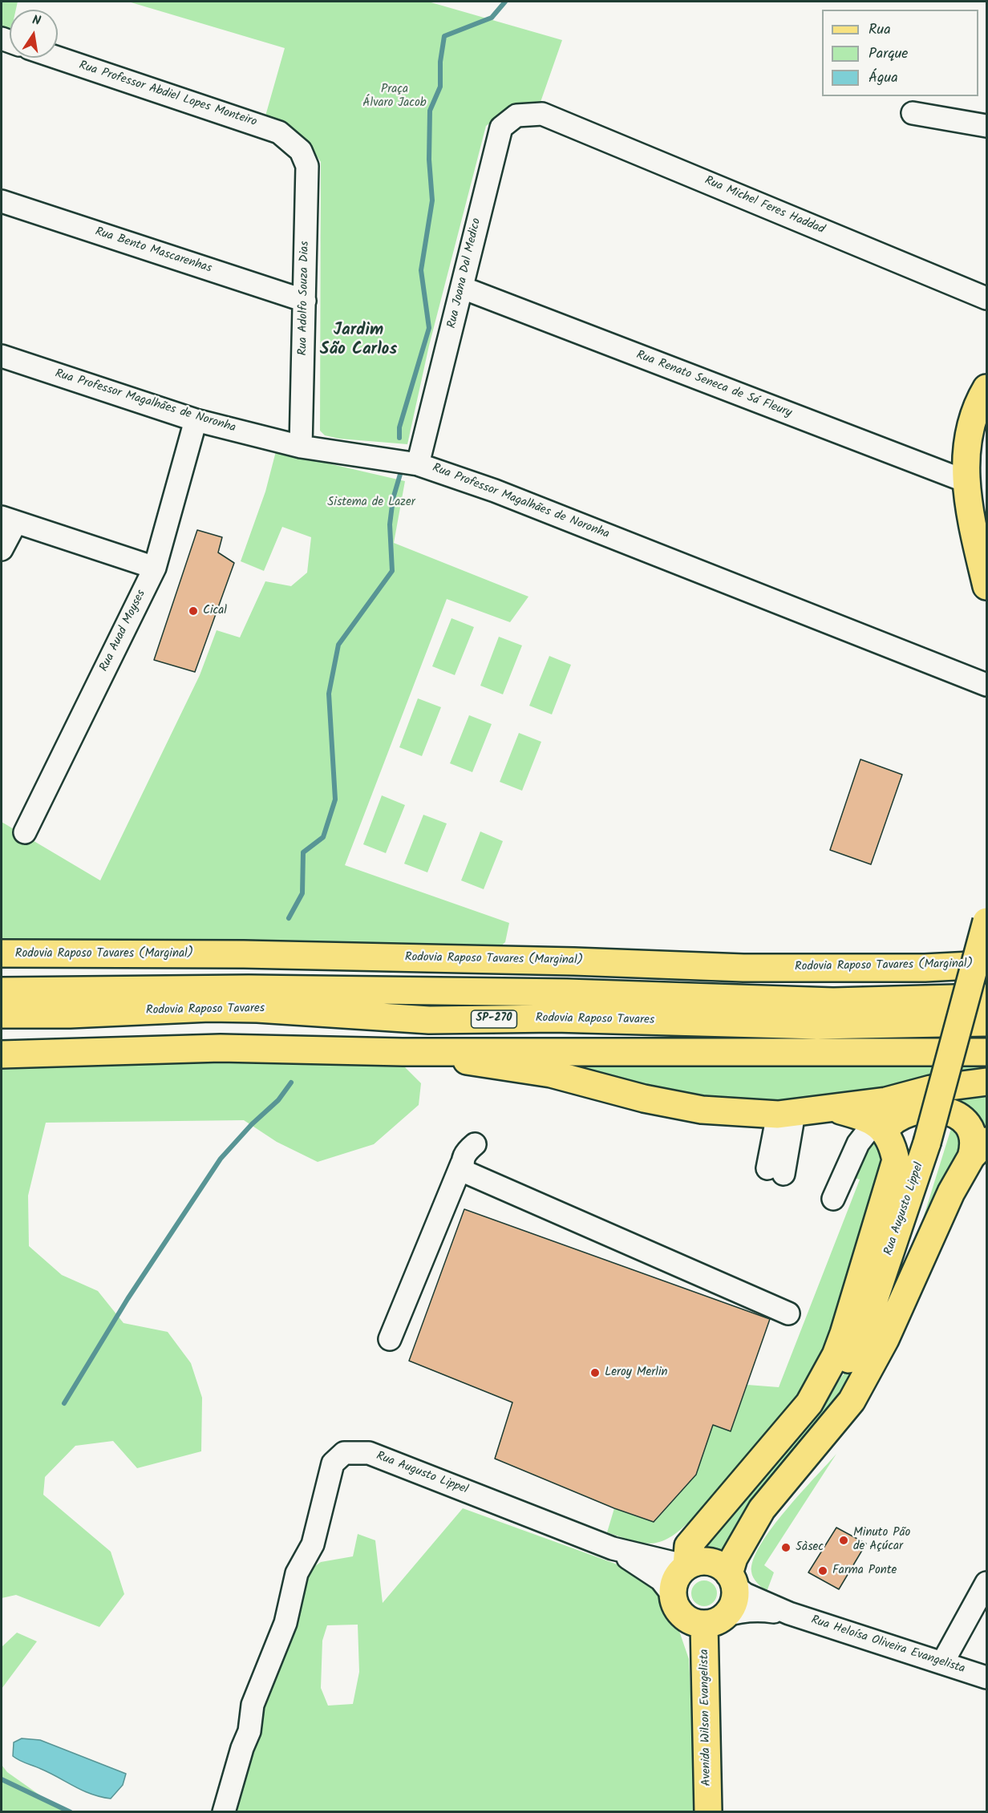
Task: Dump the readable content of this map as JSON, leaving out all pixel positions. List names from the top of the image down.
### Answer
{
  "streets": {
    "main road": [
      "Rodovia Raposo Tavares (Marginal)",
      "Rodovia Raposo Tavares",
      "SP-270",
      "Rua Augusto Lippel",
      "Avenida Wilson Evangelista"
    ],
    "street": [
      "Rua Professor Abdiel Lopes Monteiro",
      "Rua Michel Feres Haddad",
      "Rua Bento Mascarenhas",
      "Rua Joana Dal Medico",
      "Rua Adolfo Souza Dias",
      "Rua Renato Seneca de Sá Fleury",
      "Rua Professor Magalhães de Noronha",
      "Rua Auad Moyses",
      "Rua Heloísa Oliveira Evangelista"
    ]
  },
  "crossings": [
    ["Rua Professor Abdiel Lopes Monteiro", "Rua Adolfo Souza Dias"],
    ["Rua Michel Feres Haddad", "Rua Joana Dal Medico"],
    ["Rua Bento Mascarenhas", "Rua Adolfo Souza Dias"],
    ["Rua Joana Dal Medico", "Rua Renato Seneca de Sá Fleury"],
    ["Rua Joana Dal Medico", "Rua Professor Magalhães de Noronha"],
    ["Rua Adolfo Souza Dias", "Rua Professor Magalhães de Noronha"],
    ["Rua Professor Magalhães de Noronha", "Rua Auad Moyses"],
    ["Rua Augusto Lippel", "Rua Heloísa Oliveira Evangelista"],
    ["Rua Augusto Lippel", "Avenida Wilson Evangelista"],
    ["Rua Heloísa Oliveira Evangelista", "Avenida Wilson Evangelista"]
  ],
  "districts": ["Jardim São Carlos"],
  "parks": ["Praça Álvaro Jacob", "Sistema de Lazer"],
  "places": [
    "Cical",
    "Leroy Merlin",
    "Minuto Pão de Açúcar",
    "5àsec",
    "Farma Ponte"
  ],
  "legend": ["Rua", "Parque", "Água"],
  "north": "top"
}
